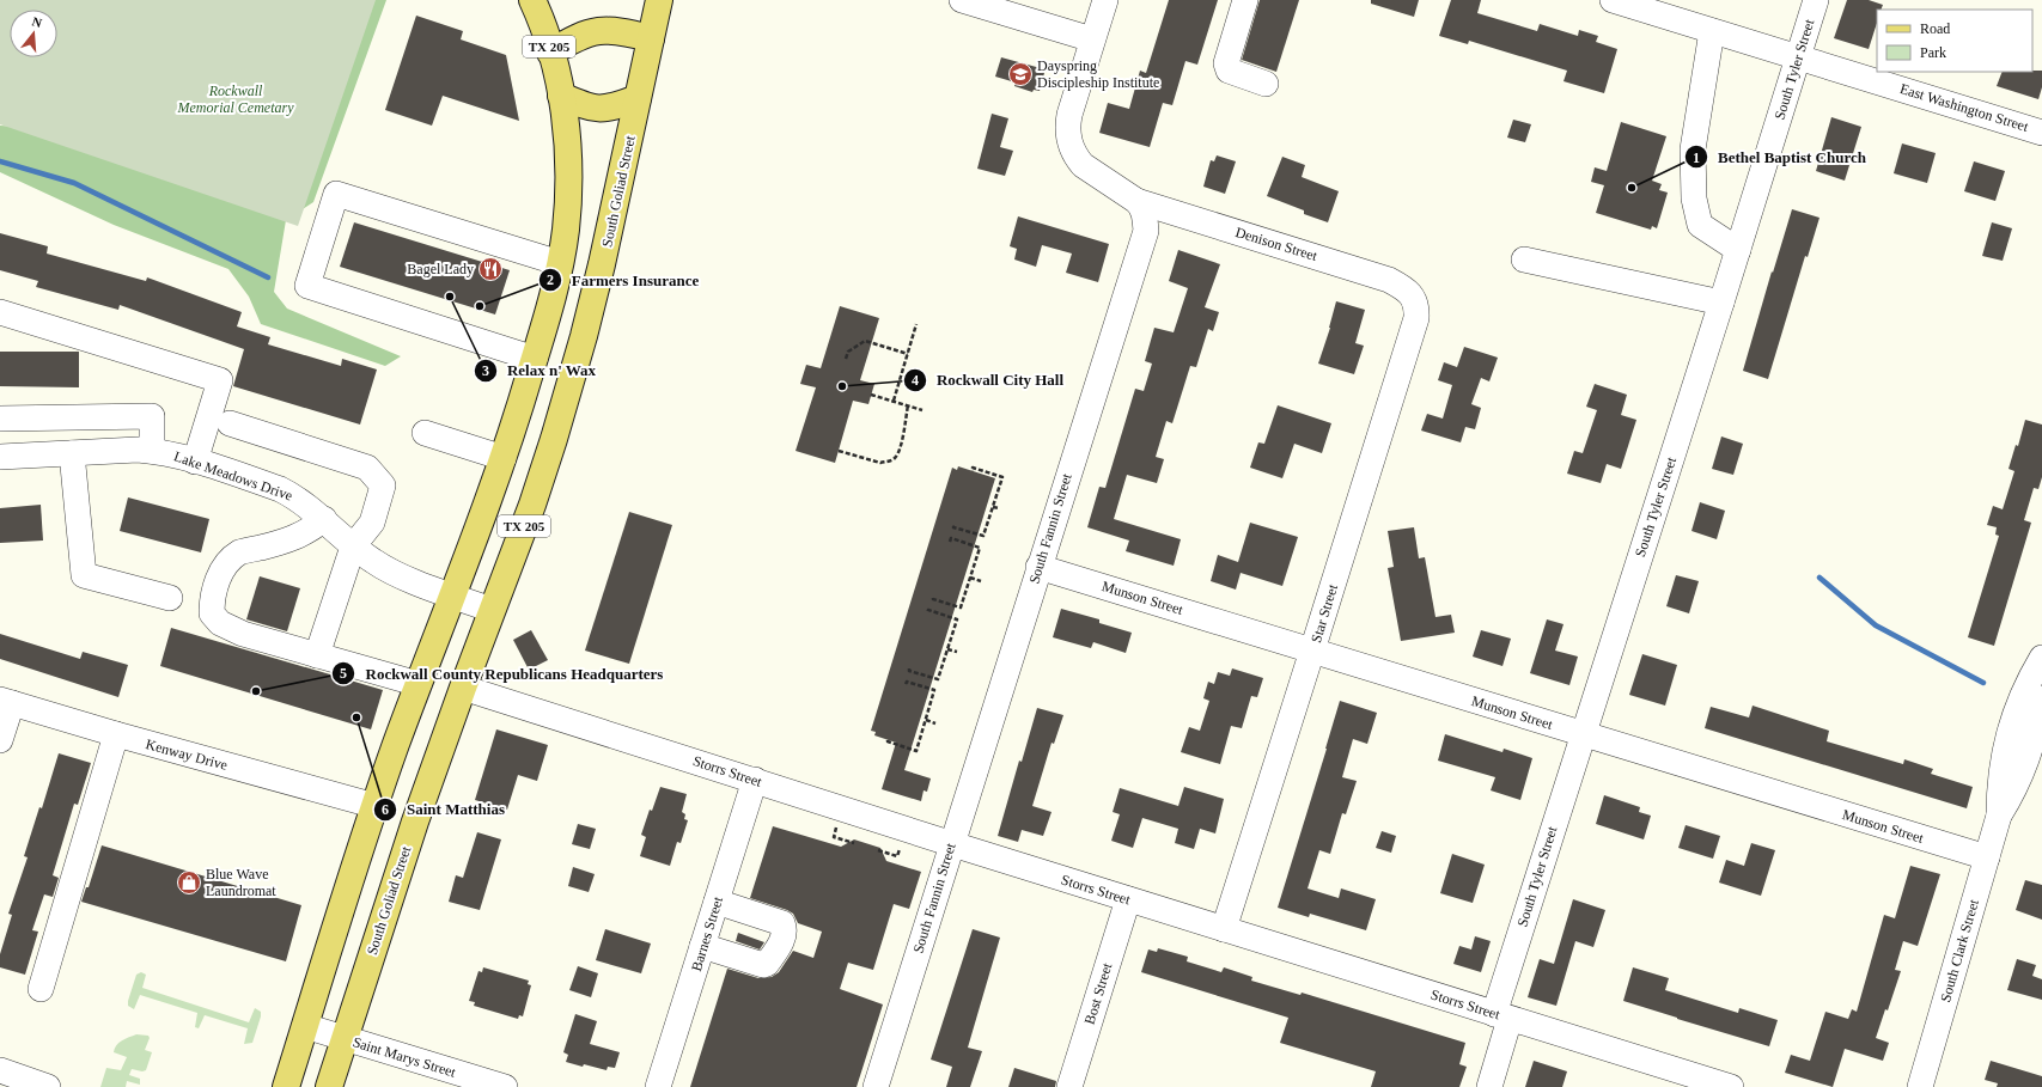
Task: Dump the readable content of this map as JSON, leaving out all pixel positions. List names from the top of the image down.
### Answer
{
  "streets": {
    "main road": ["TX 205", "South Goliad Street"],
    "street": [
      "South Tyler Street",
      "East Washington Street",
      "Denison Street",
      "Lake Meadows Drive",
      "South Fannin Street",
      "Munson Street",
      "Star Street",
      "Kenway Drive",
      "Storrs Street",
      "Barnes Street",
      "South Clark Street",
      "Bost Street",
      "Saint Marys Street"
    ]
  },
  "crossings": [
    ["TX 205", "South Goliad Street"],
    ["TX 205", "Lake Meadows Drive"],
    ["TX 205", "Kenway Drive"],
    ["TX 205", "Saint Marys Street"],
    ["South Tyler Street", "East Washington Street"],
    ["South Tyler Street", "Munson Street"],
    ["South Tyler Street", "Storrs Street"],
    ["South Goliad Street", "Lake Meadows Drive"],
    ["South Goliad Street", "Storrs Street"],
    ["South Goliad Street", "Saint Marys Street"],
    ["Denison Street", "South Fannin Street"],
    ["Denison Street", "Star Street"],
    ["South Fannin Street", "Munson Street"],
    ["South Fannin Street", "Storrs Street"],
    ["Munson Street", "Star Street"],
    ["Munson Street", "South Clark Street"],
    ["Star Street", "Storrs Street"],
    ["Storrs Street", "Barnes Street"],
    ["Storrs Street", "Bost Street"]
  ],
  "parks": ["Rockwall Memorial Cemetary"],
  "places": {
    "school or university": ["Dayspring Discipleship Institute"],
    "other": [
      "Bethel Baptist Church",
      "Relax n' Wax",
      "Farmers Insurance",
      "Rockwall City Hall",
      "Rockwall County Republicans Headquarters",
      "Saint Matthias"
    ],
    "restaurant": ["Bagel Lady"],
    "shop": ["Blue Wave Laundromat"]
  },
  "legend": ["Road", "Park"],
  "north": "top"
}
